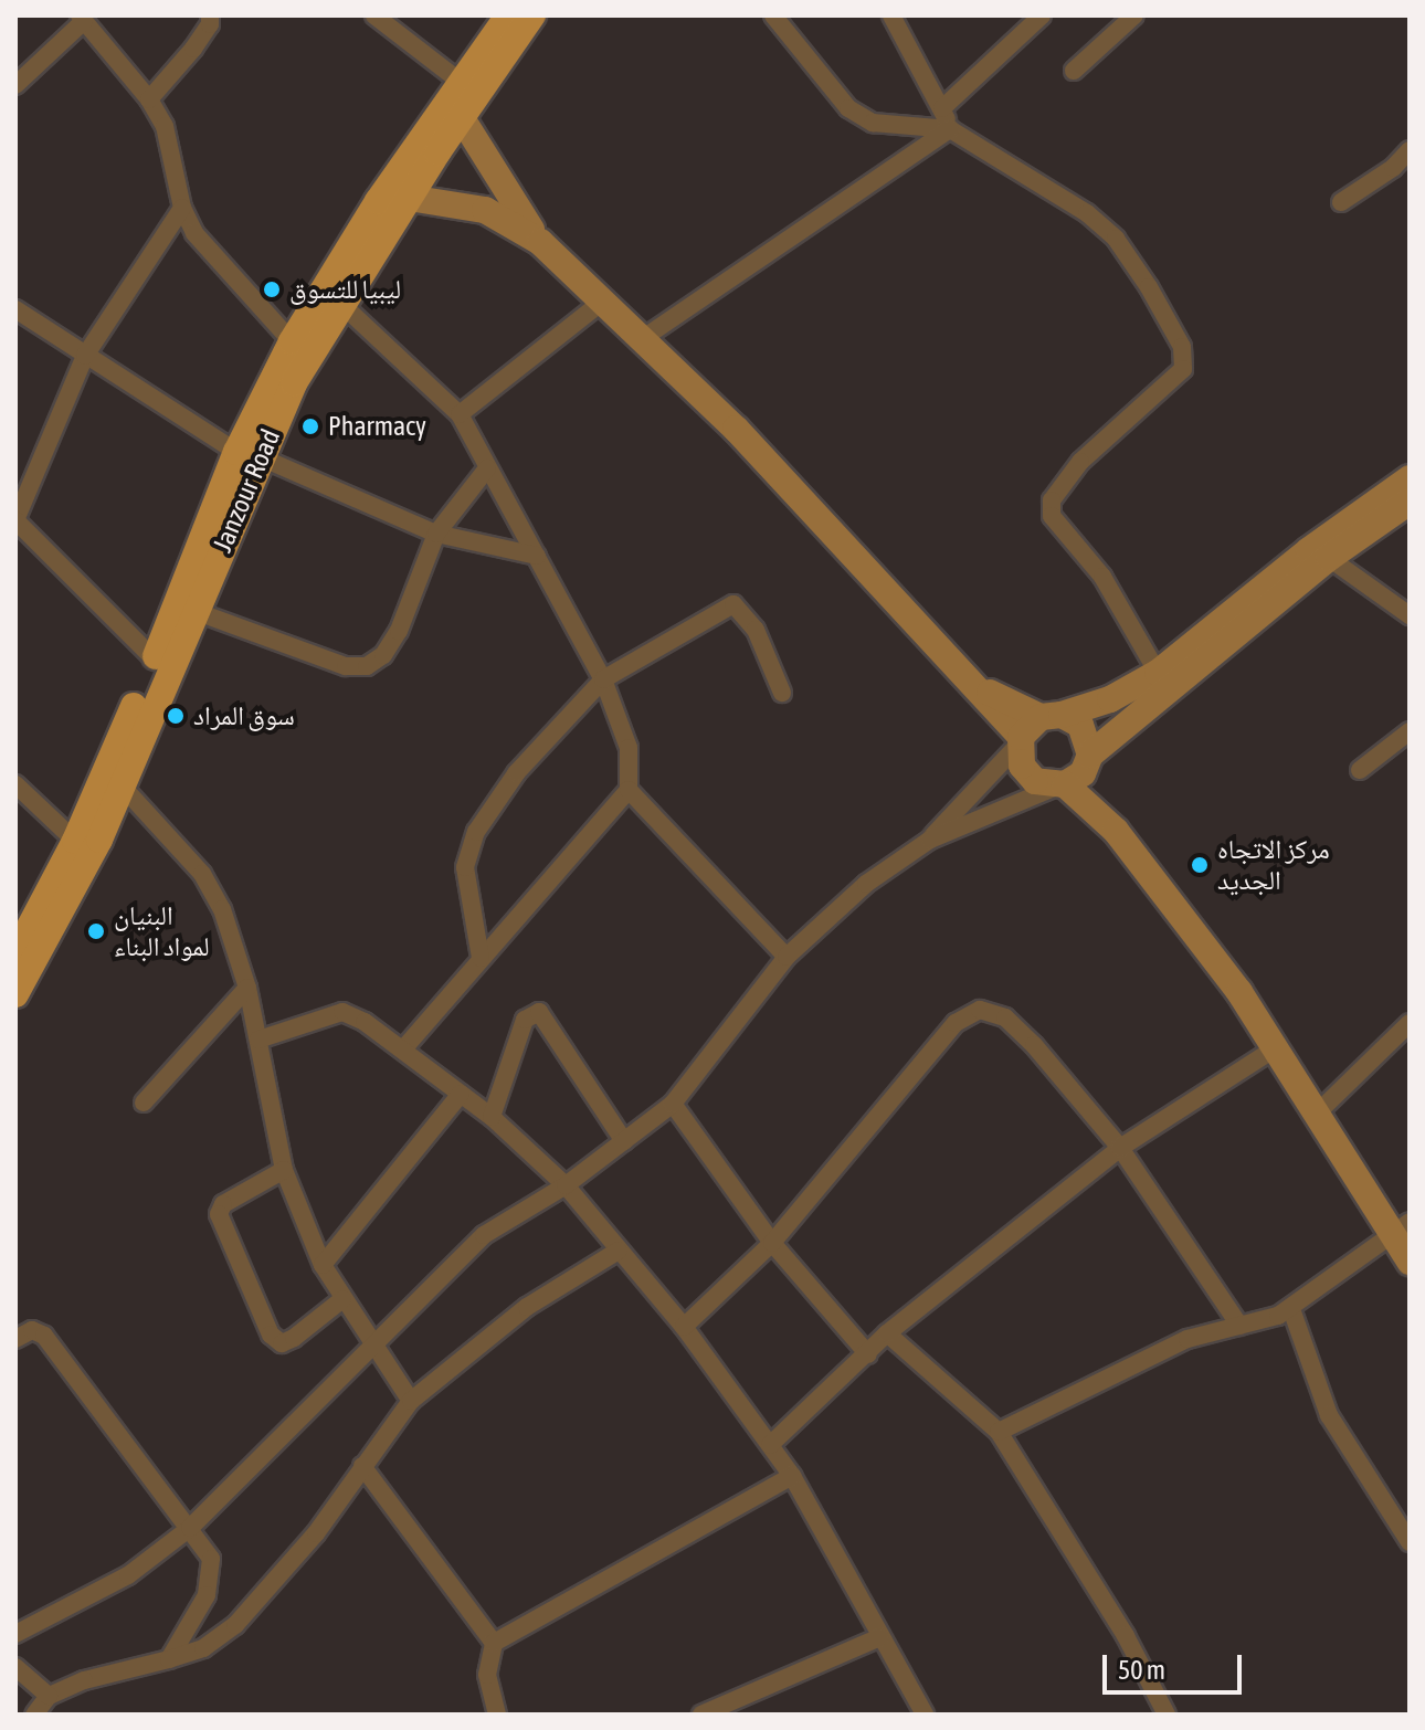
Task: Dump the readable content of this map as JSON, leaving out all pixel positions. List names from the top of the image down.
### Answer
{
  "streets": {
    "main road": ["Janzour Road"]
  },
  "places": [
    "ليبيا للتسوق",
    "Pharmacy",
    "سوق المراد",
    "مركز الاتجاه الجديد",
    "البنيان لمواد البناء"
  ],
  "scale_bar": "50 m"
}
